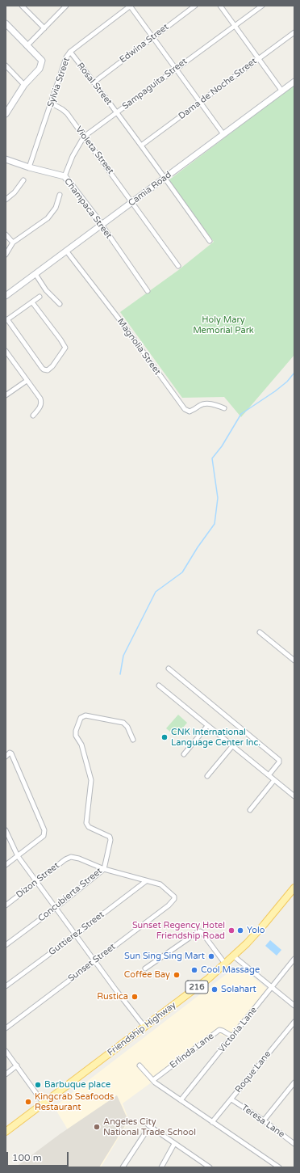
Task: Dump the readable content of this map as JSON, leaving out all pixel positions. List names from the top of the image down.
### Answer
{
  "streets": {
    "main road": ["216", "Friendship Highway"],
    "street": [
      "Edwina Street",
      "Sylvia Street",
      "Rosal Street",
      "Sampaguita Street",
      "Dama de Noche Street",
      "Violeta Street",
      "Camia Road",
      "Champaca Street",
      "Magnolia Street",
      "Dizon Street",
      "Concubierta Street",
      "Guttierez Street",
      "Sunset Street",
      "Victoria Lane",
      "Erlinda Lane",
      "Roque Lane",
      "Teresa Lane"
    ]
  },
  "crossings": [
    ["Edwina Street", "Rosal Street"],
    ["Sylvia Street", "Rosal Street"],
    ["Sylvia Street", "Violeta Street"],
    ["Sylvia Street", "Champaca Street"],
    ["Rosal Street", "Sampaguita Street"],
    ["Rosal Street", "Dama de Noche Street"],
    ["Rosal Street", "Camia Road"],
    ["Sampaguita Street", "Violeta Street"],
    ["Sampaguita Street", "Champaca Street"],
    ["Violeta Street", "Camia Road"],
    ["Camia Road", "Champaca Street"],
    ["Camia Road", "Magnolia Street"],
    ["Dizon Street", "Concubierta Street"],
    ["Guttierez Street", "Sunset Street"],
    ["Victoria Lane", "Erlinda Lane"],
    ["Roque Lane", "Teresa Lane"]
  ],
  "parks": ["Holy Mary Memorial Park"],
  "places": [
    "CNK International Language Center Inc.",
    "Sunset Regency Hotel Friendship Road",
    "Yolo",
    "Sun Sing Sing Mart",
    "Cool Massage",
    "Coffee Bay",
    "Solahart",
    "Rustica",
    "Barbuque place",
    "Kingcrab Seafoods Restaurant",
    "Angeles City National Trade School"
  ],
  "scale_bar": "100 m"
}
